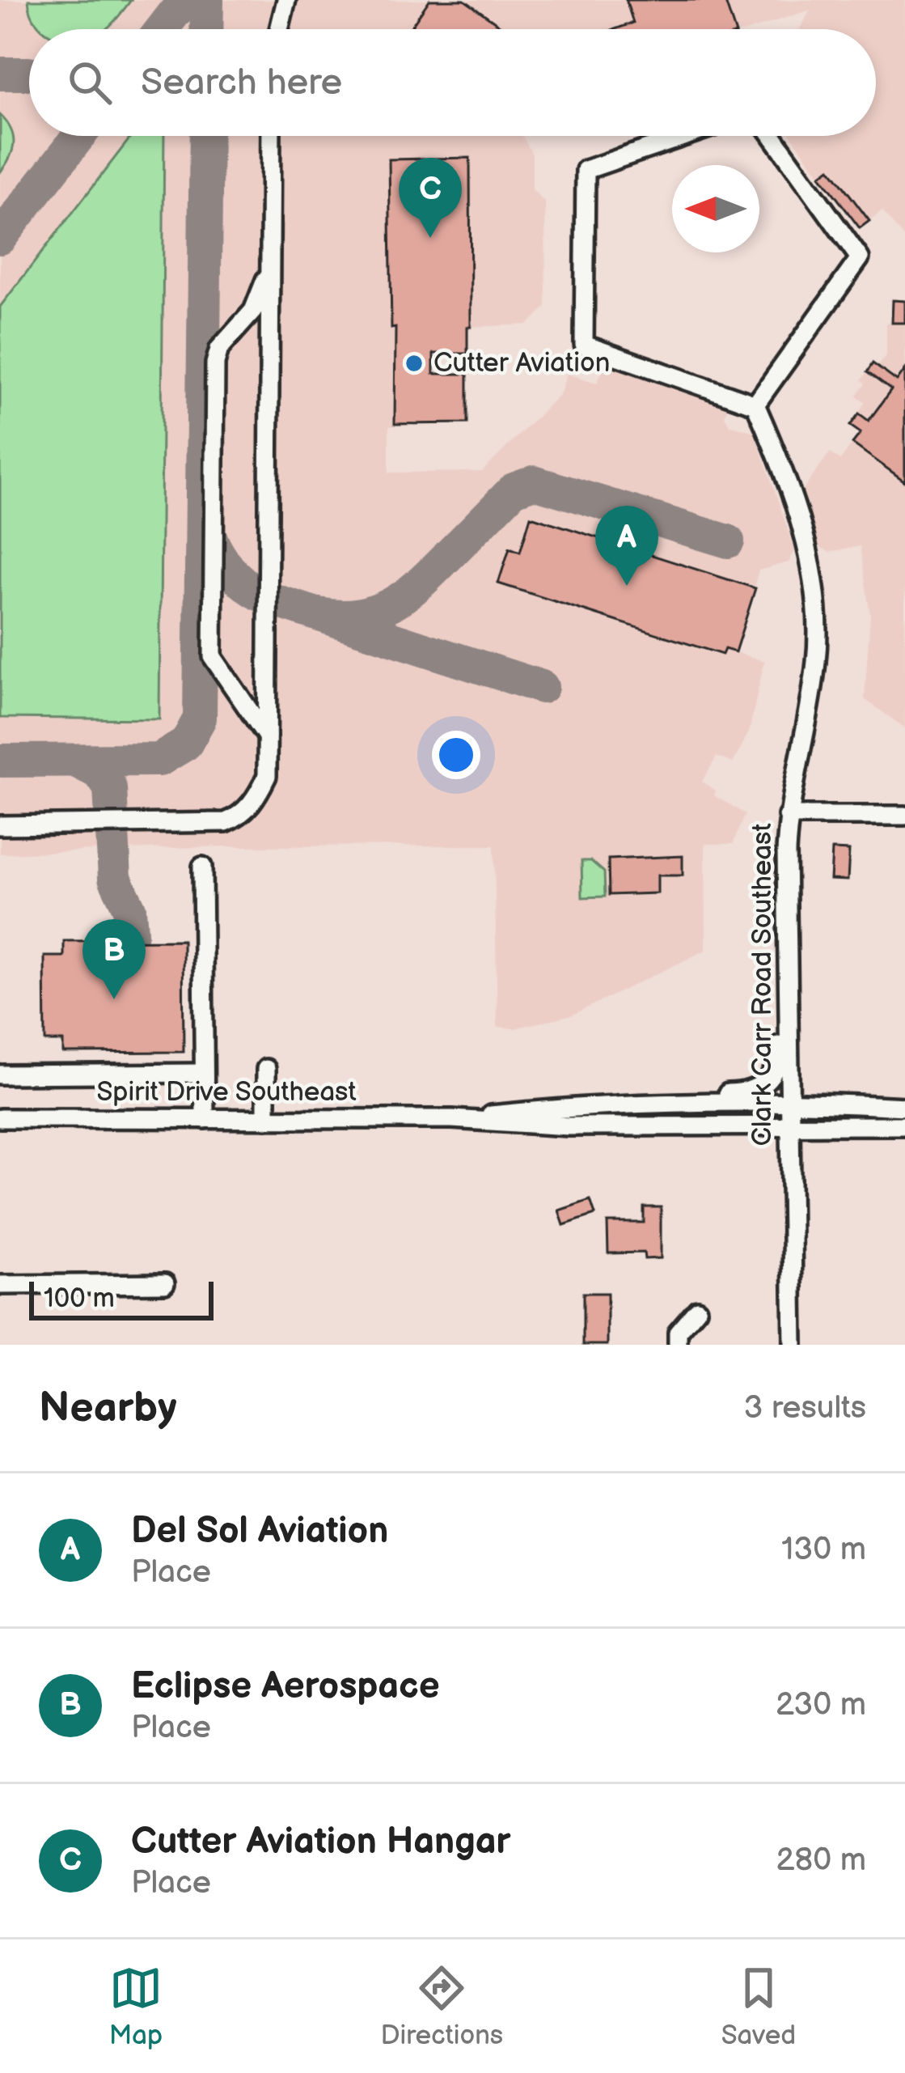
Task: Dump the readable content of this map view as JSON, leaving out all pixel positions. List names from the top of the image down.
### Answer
{
  "streets": {
    "street": ["Clark Carr Road Southeast", "Spirit Drive Southeast"]
  },
  "places": ["Cutter Aviation"],
  "scale_bar": "100 m",
  "north": "left",
  "page": {
    "search": "Search here",
    "pins": ["C", "A", "B"],
    "scale": "100 m",
    "heading": ["Nearby", "3 results"],
    "list": [
      {
        "mark": "A",
        "name": "Del Sol Aviation",
        "note": "Place",
        "value": "130 m"
      },
      {
        "mark": "B",
        "name": "Eclipse Aerospace",
        "note": "Place",
        "value": "230 m"
      },
      {
        "mark": "C",
        "name": "Cutter Aviation Hangar",
        "note": "Place",
        "value": "280 m"
      }
    ],
    "nav": ["Map", "Directions", "Saved"]
  }
}
